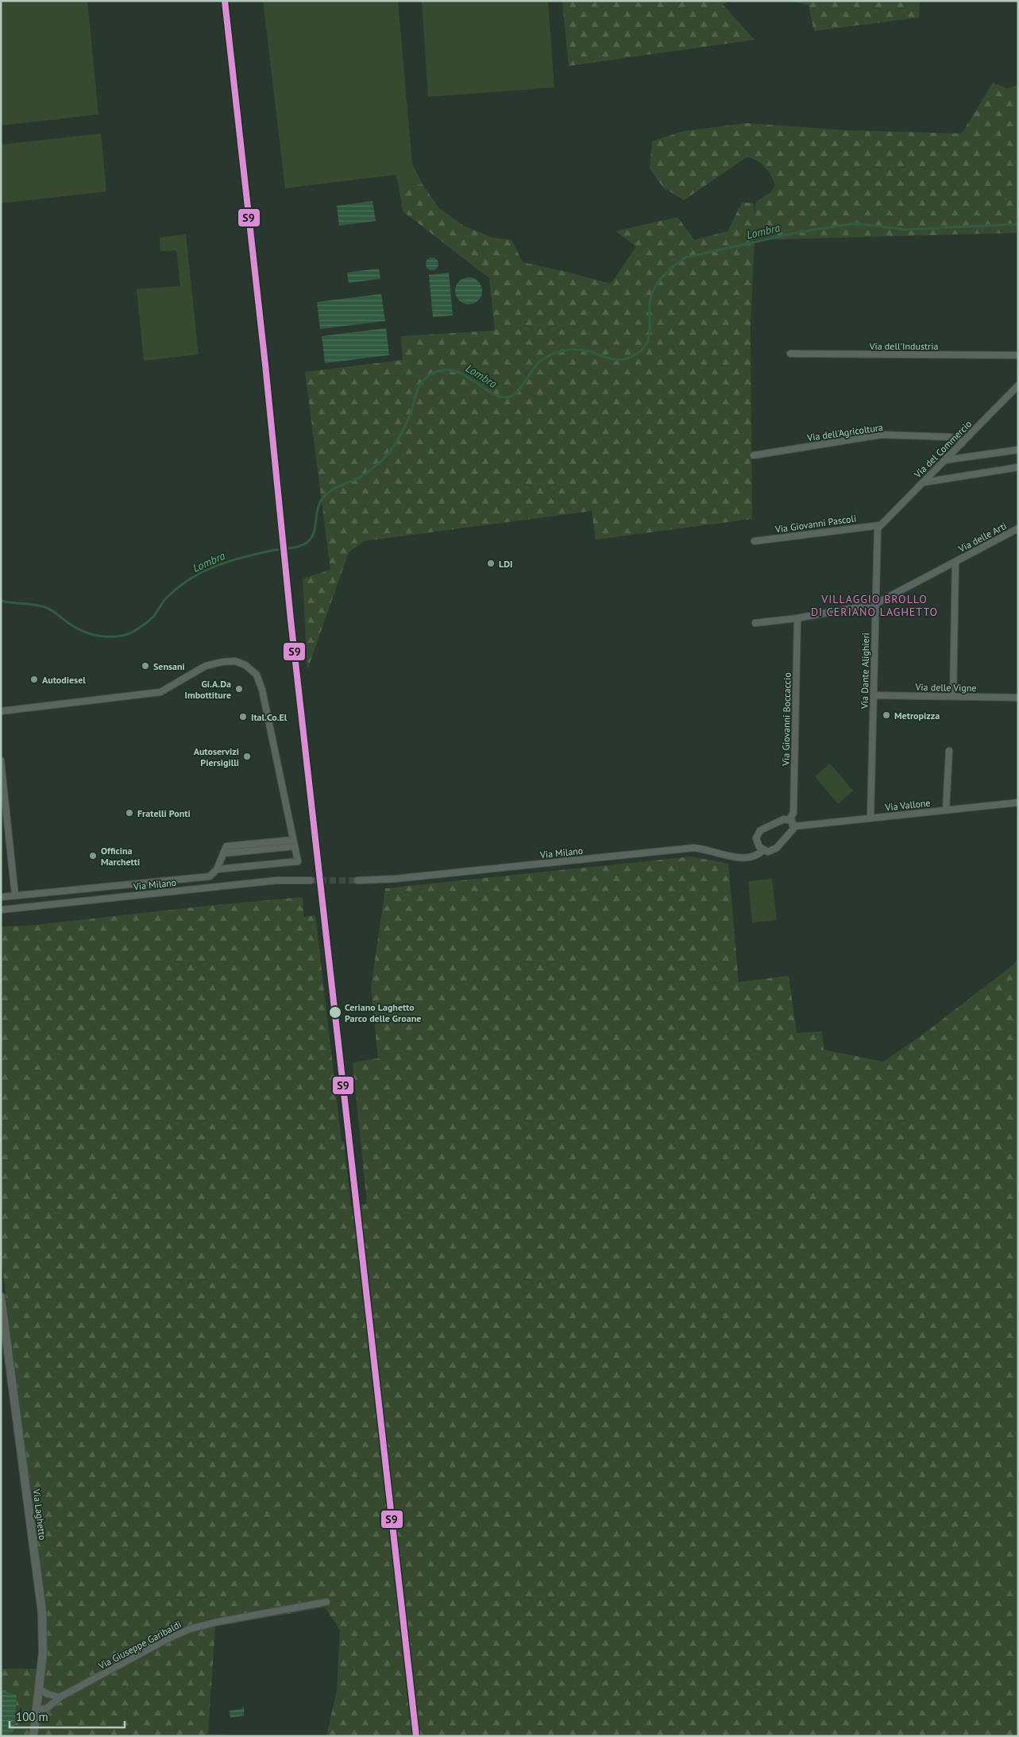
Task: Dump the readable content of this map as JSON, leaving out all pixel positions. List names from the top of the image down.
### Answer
{
  "streets": {
    "street": [
      "Via dell'Industria",
      "Via dell'Agricoltura",
      "Via del Commercio",
      "Via Giovanni Pascoli",
      "Via delle Arti",
      "Via Dante Alighieri",
      "Via delle Vigne",
      "Via Giovanni Boccaccio",
      "Via Vallone",
      "Via Milano",
      "Via Laghetto",
      "Via Giuseppe Garibaldi"
    ]
  },
  "crossings": [
    ["Via dell'Agricoltura", "Via del Commercio"],
    ["Via del Commercio", "Via Giovanni Pascoli"],
    ["Via del Commercio", "Via Dante Alighieri"],
    ["Via Giovanni Pascoli", "Via Dante Alighieri"],
    ["Via delle Arti", "Via Dante Alighieri"],
    ["Via delle Arti", "Via Giovanni Boccaccio"],
    ["Via Dante Alighieri", "Via delle Vigne"],
    ["Via Dante Alighieri", "Via Vallone"],
    ["Via Laghetto", "Via Giuseppe Garibaldi"]
  ],
  "districts": ["VILLAGGIO BROLLO DI CERIANO LAGHETTO"],
  "water": ["Lombra"],
  "places": [
    "LDI",
    "Sensani",
    "Autodiesel",
    "Gi.A.Da Imbottiture",
    "Metropizza",
    "Ital.Co.El",
    "Autoservizi Piersigilli",
    "Fratelli Ponti",
    "Officina Marchetti",
    "Ceriano Laghetto Parco delle Groane"
  ],
  "lines": ["transit line S9"],
  "scale_bar": "100 m"
}
